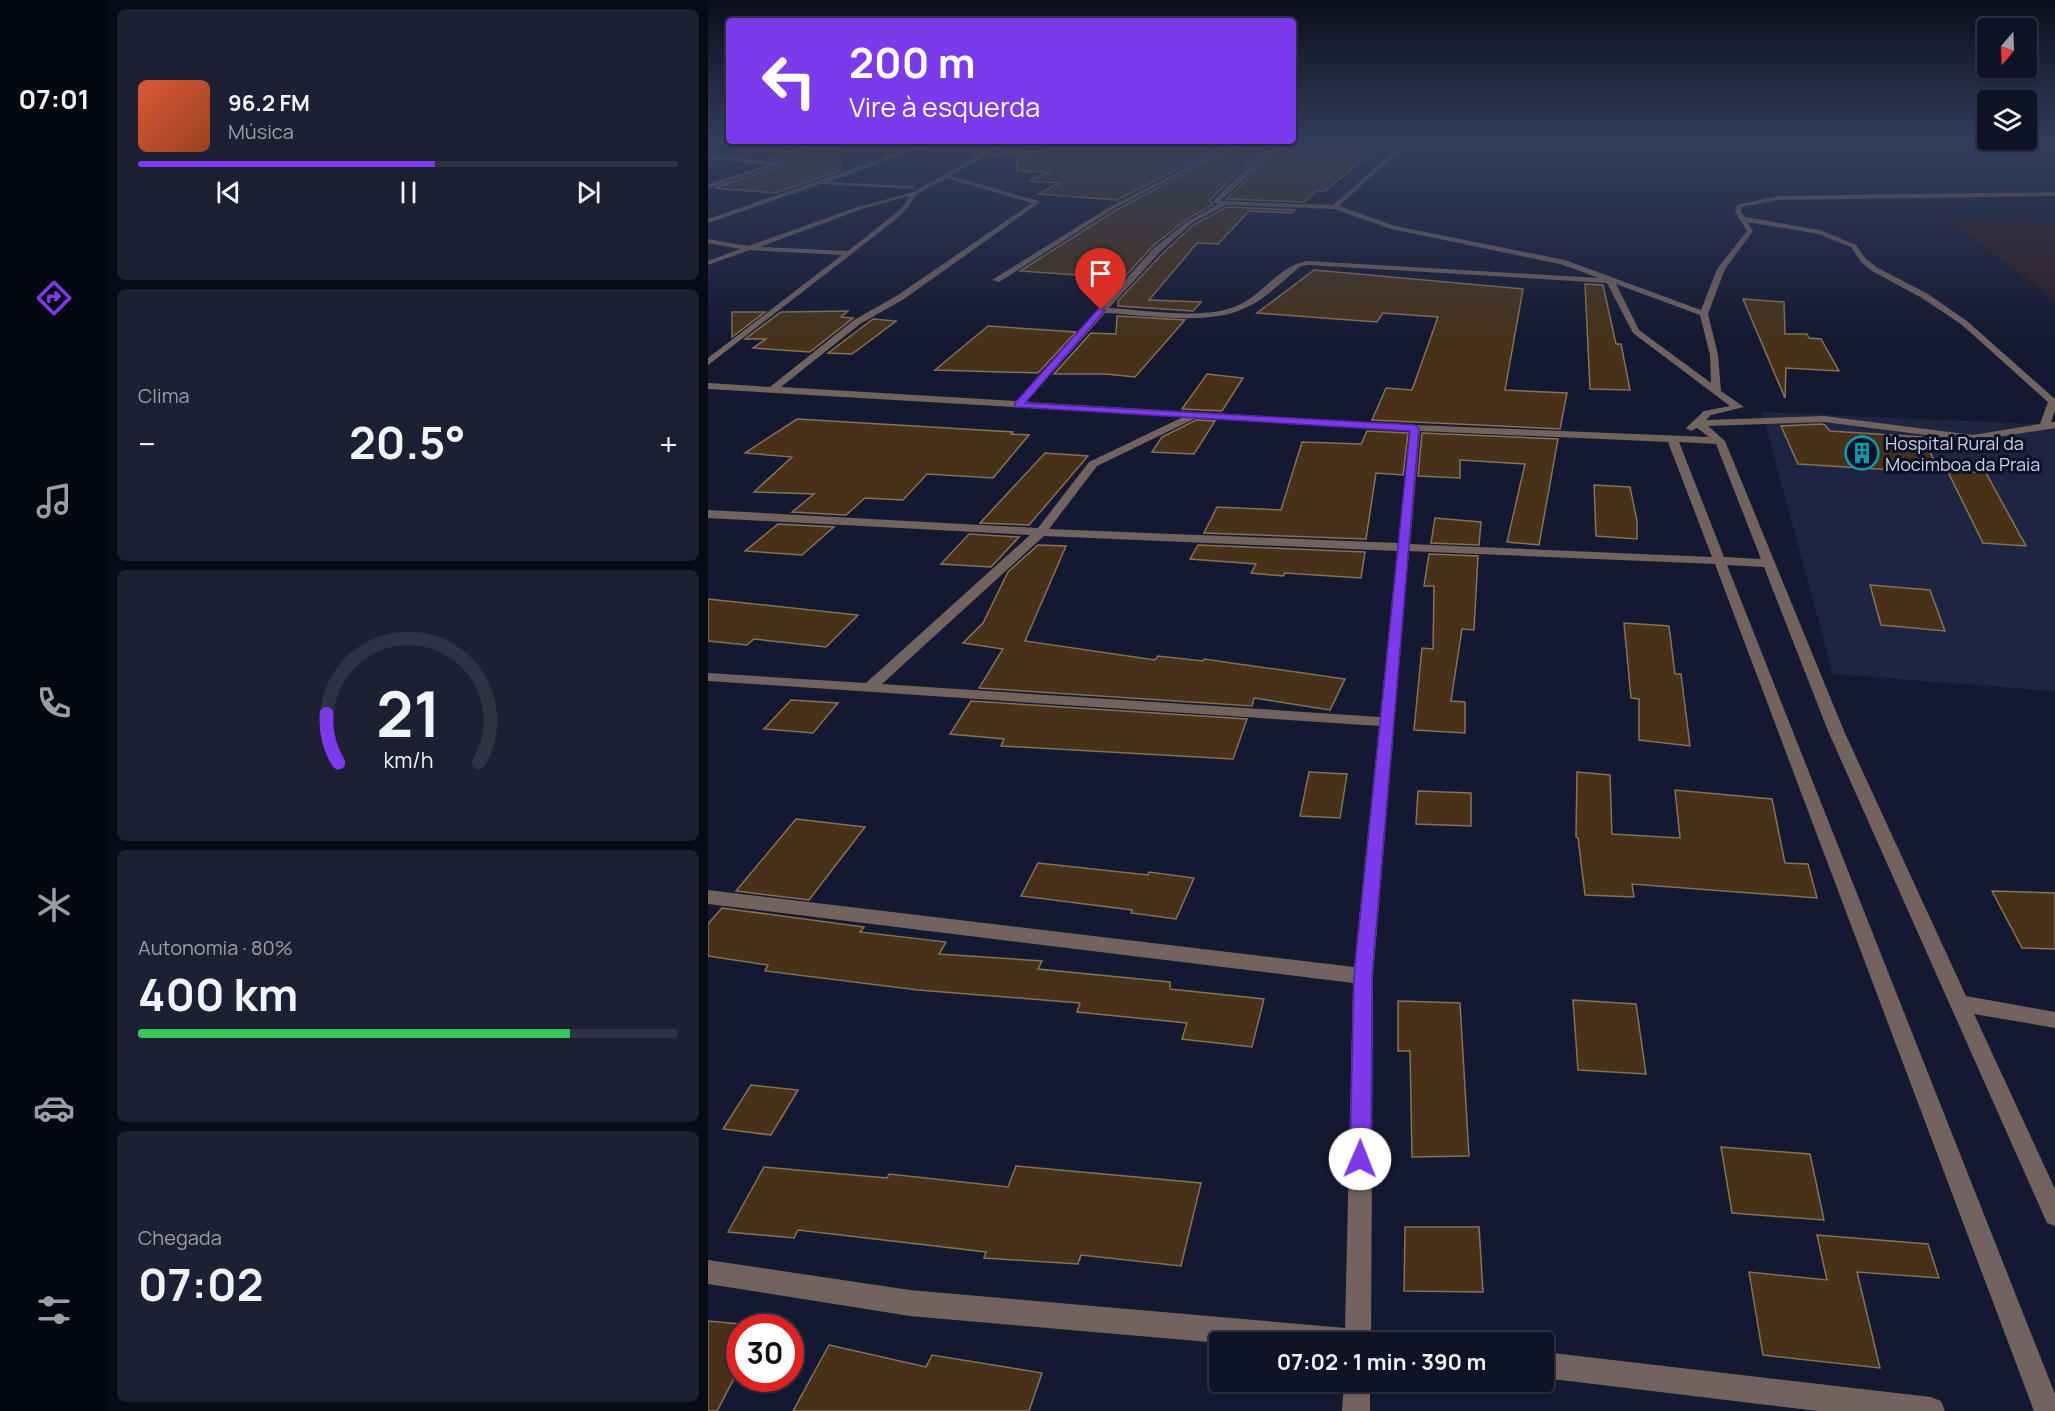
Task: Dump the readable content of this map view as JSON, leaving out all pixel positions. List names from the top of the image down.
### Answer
{
  "places": {
    "building": ["Hospital Rural da Mocimboa da Praia"]
  },
  "north": "bottom",
  "page": {
    "tabs": "07:01",
    "turn": ["200 m", "Vire à esquerda"],
    "song": ["96.2 FM", "Música"],
    "tile": [
      "Clima",
      ["Autonomia · 80%", "400 km"],
      ["Chegada", "07:02"]
    ],
    "heat": ["−", "20.5°", "+"],
    "limit": "30",
    "trip": "07:02 · 1 min · 390 m",
    "gauge": ["21", "km/h"]
  }
}
